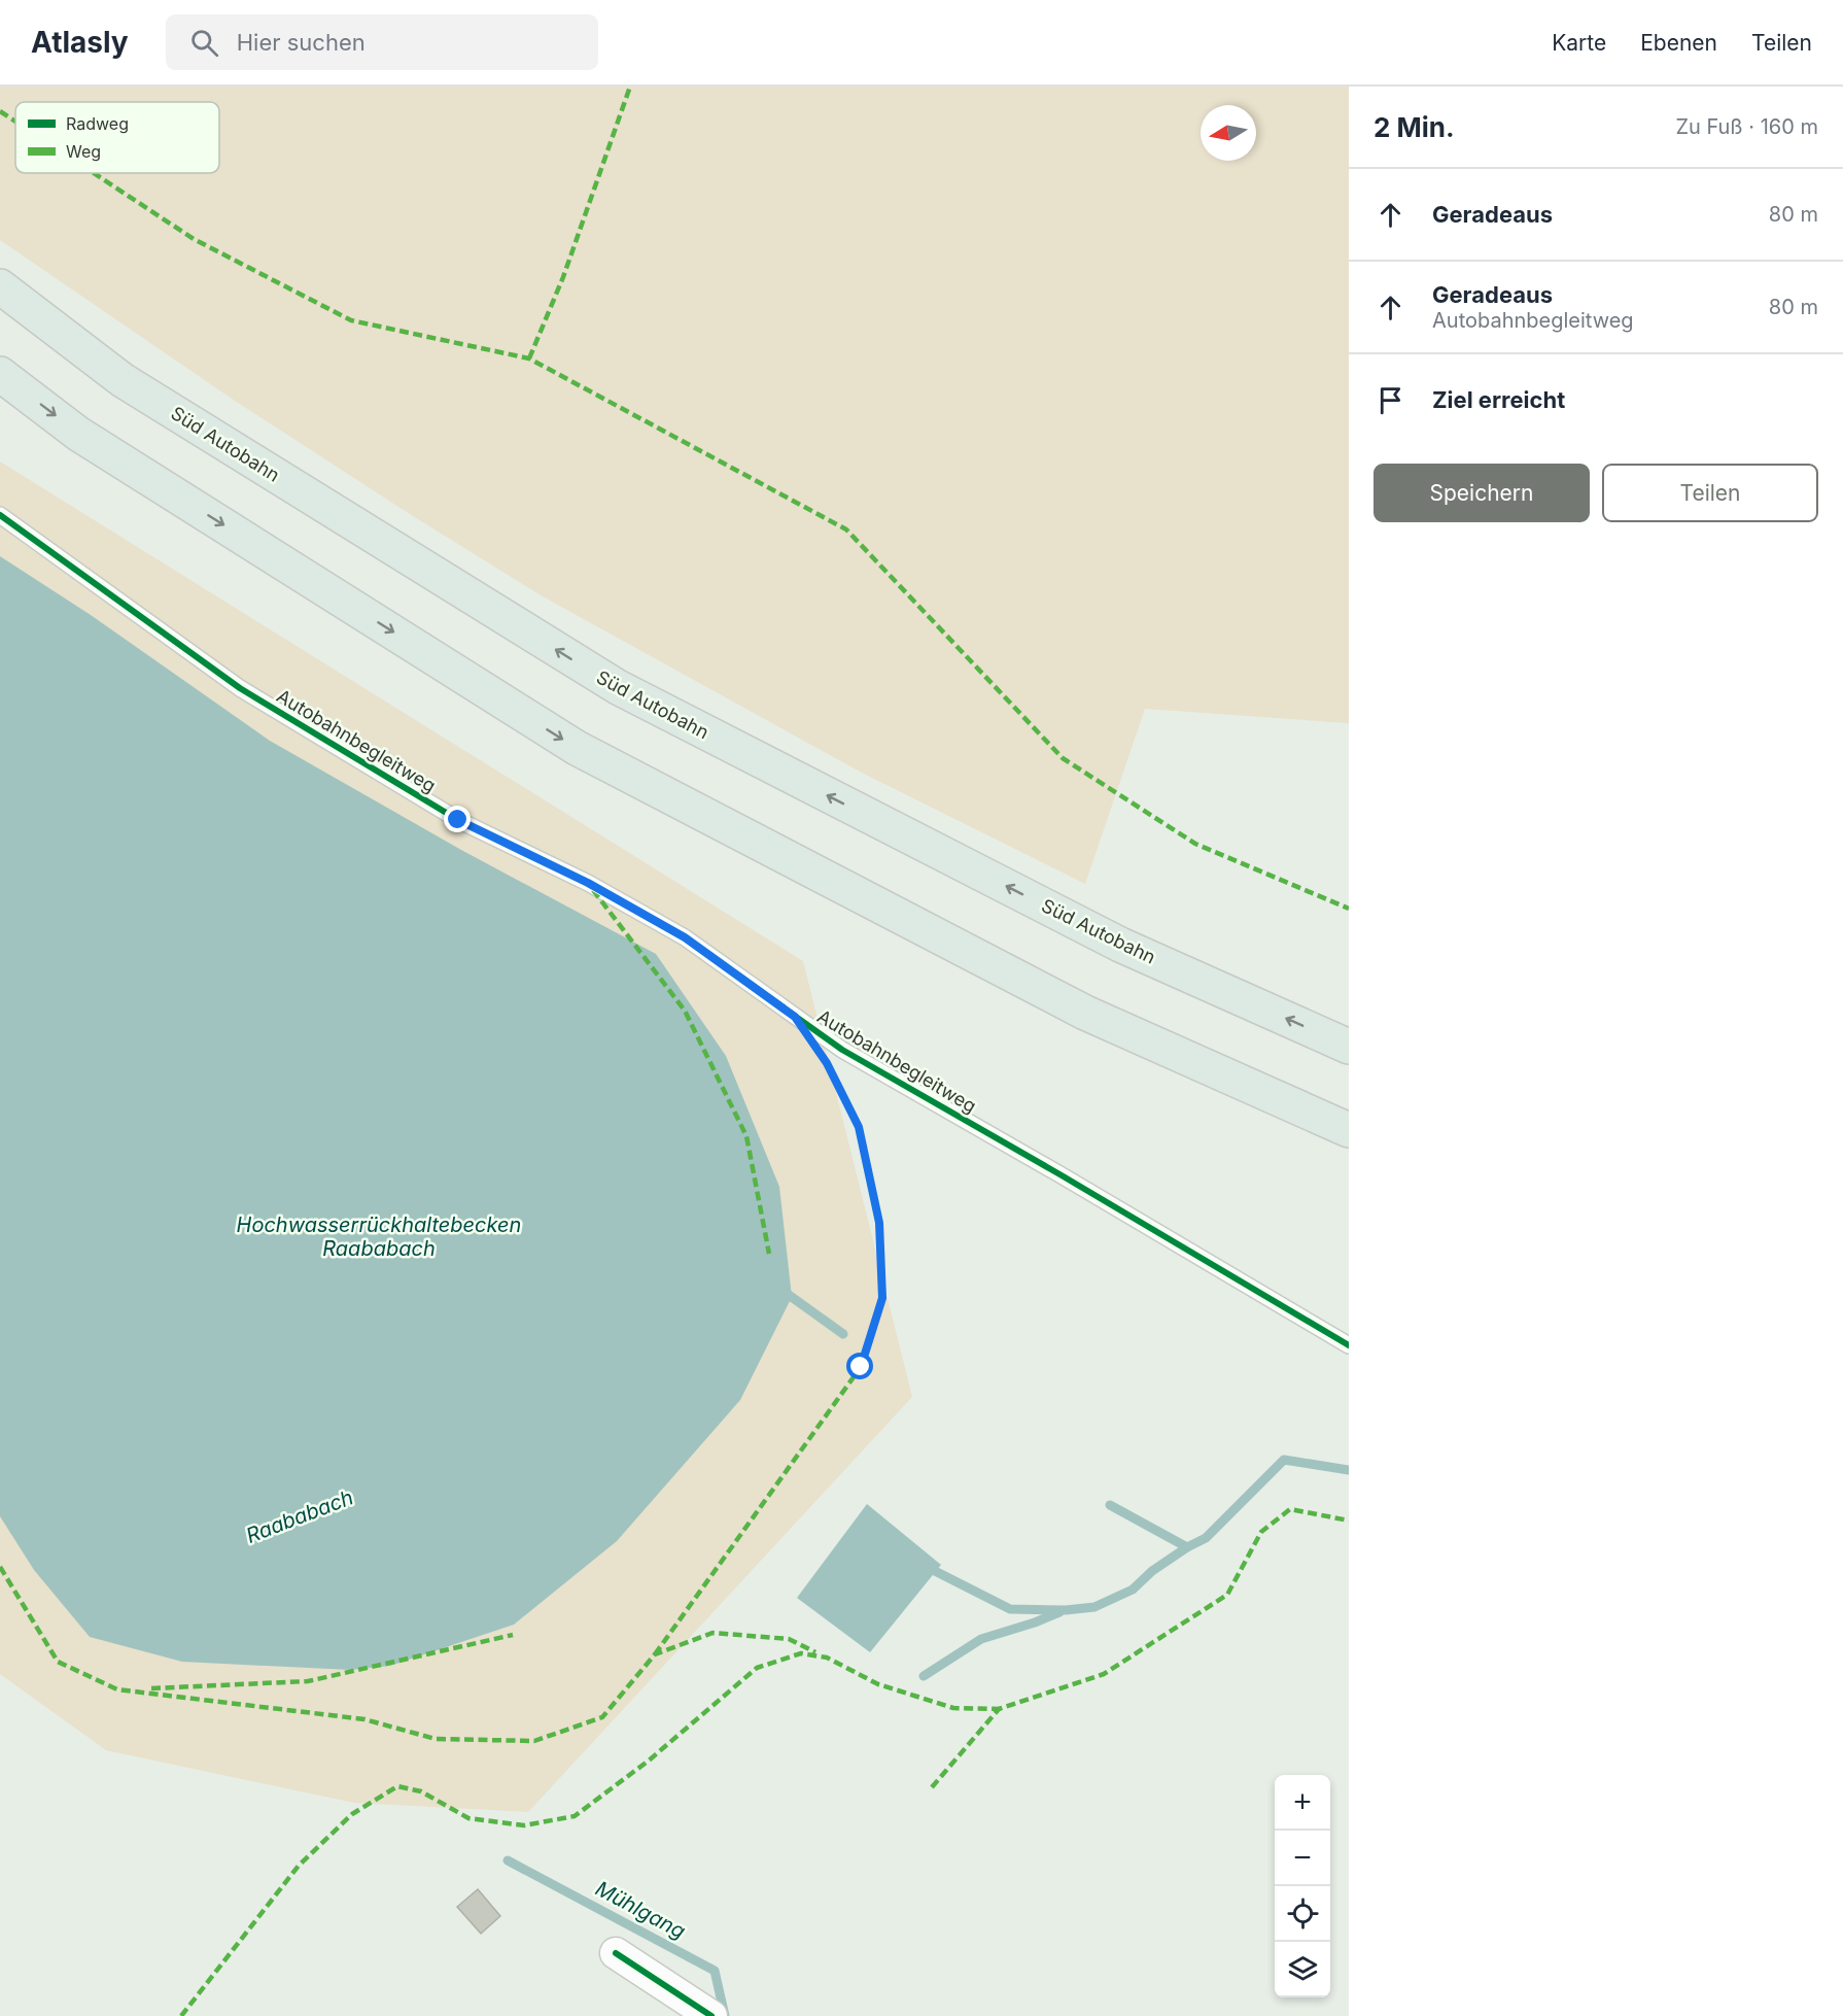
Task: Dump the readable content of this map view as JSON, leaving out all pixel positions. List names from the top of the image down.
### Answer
{
  "streets": {
    "highway": ["Süd Autobahn"],
    "lane": ["Autobahnbegleitweg"]
  },
  "water": ["Hochwasserrückhaltebecken Raababach", "Raababach", "Mühlgang"],
  "legend": ["Radweg", "Weg"],
  "north": "left",
  "page": {
    "header": "Atlasly",
    "search": "Hier suchen",
    "nav": ["Karte", "Ebenen", "Teilen"],
    "heading": ["2 Min.", "Zu Fuß · 160 m"],
    "list": [
      ["Geradeaus", "80 m"],
      ["Geradeaus", "Autobahnbegleitweg", "80 m"],
      "Ziel erreicht"
    ],
    "buttons": ["Speichern", "Teilen"],
    "map_buttons": ["+", "−"]
  }
}
